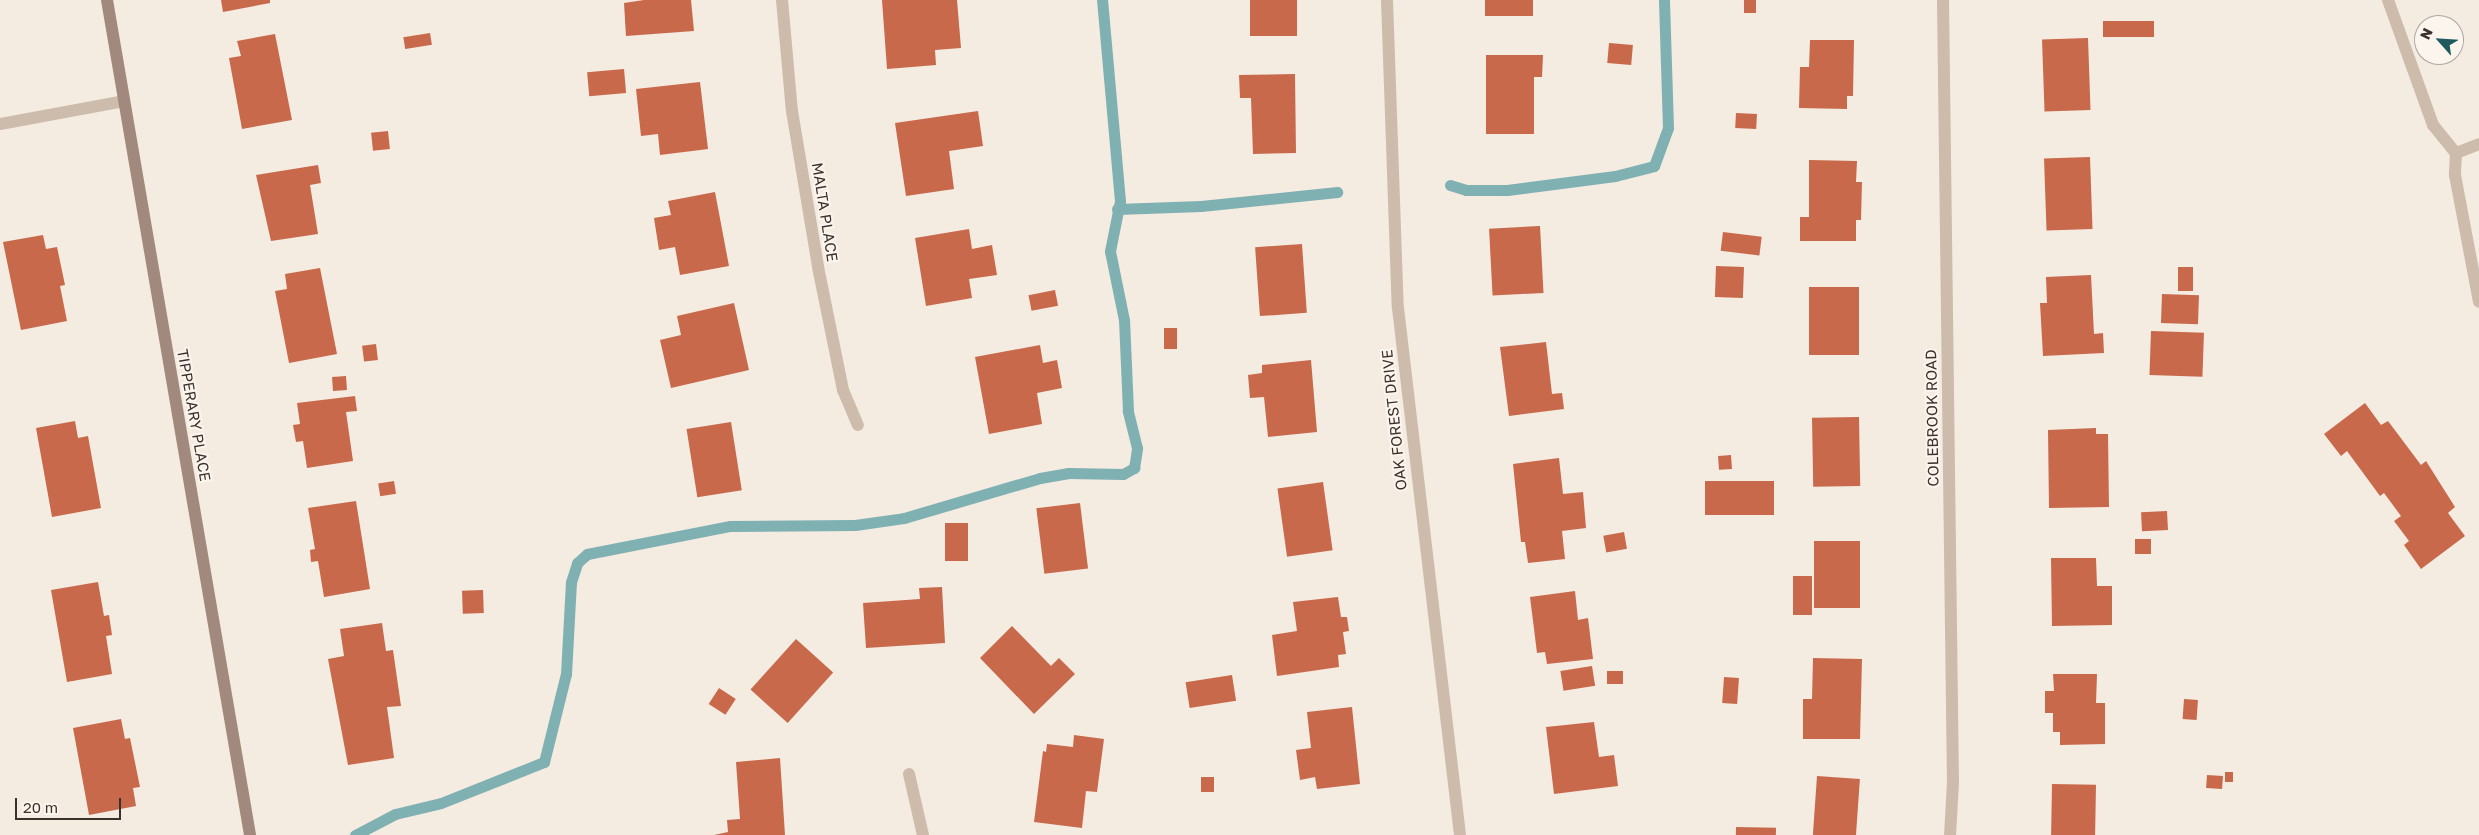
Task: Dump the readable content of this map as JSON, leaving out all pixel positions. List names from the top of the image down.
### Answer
{
  "streets": {
    "street": [
      "MALTA PLACE",
      "TIPPERARY PLACE",
      "COLEBROOK ROAD",
      "OAK FOREST DRIVE"
    ]
  },
  "scale_bar": "20 m",
  "north": "top left"
}
